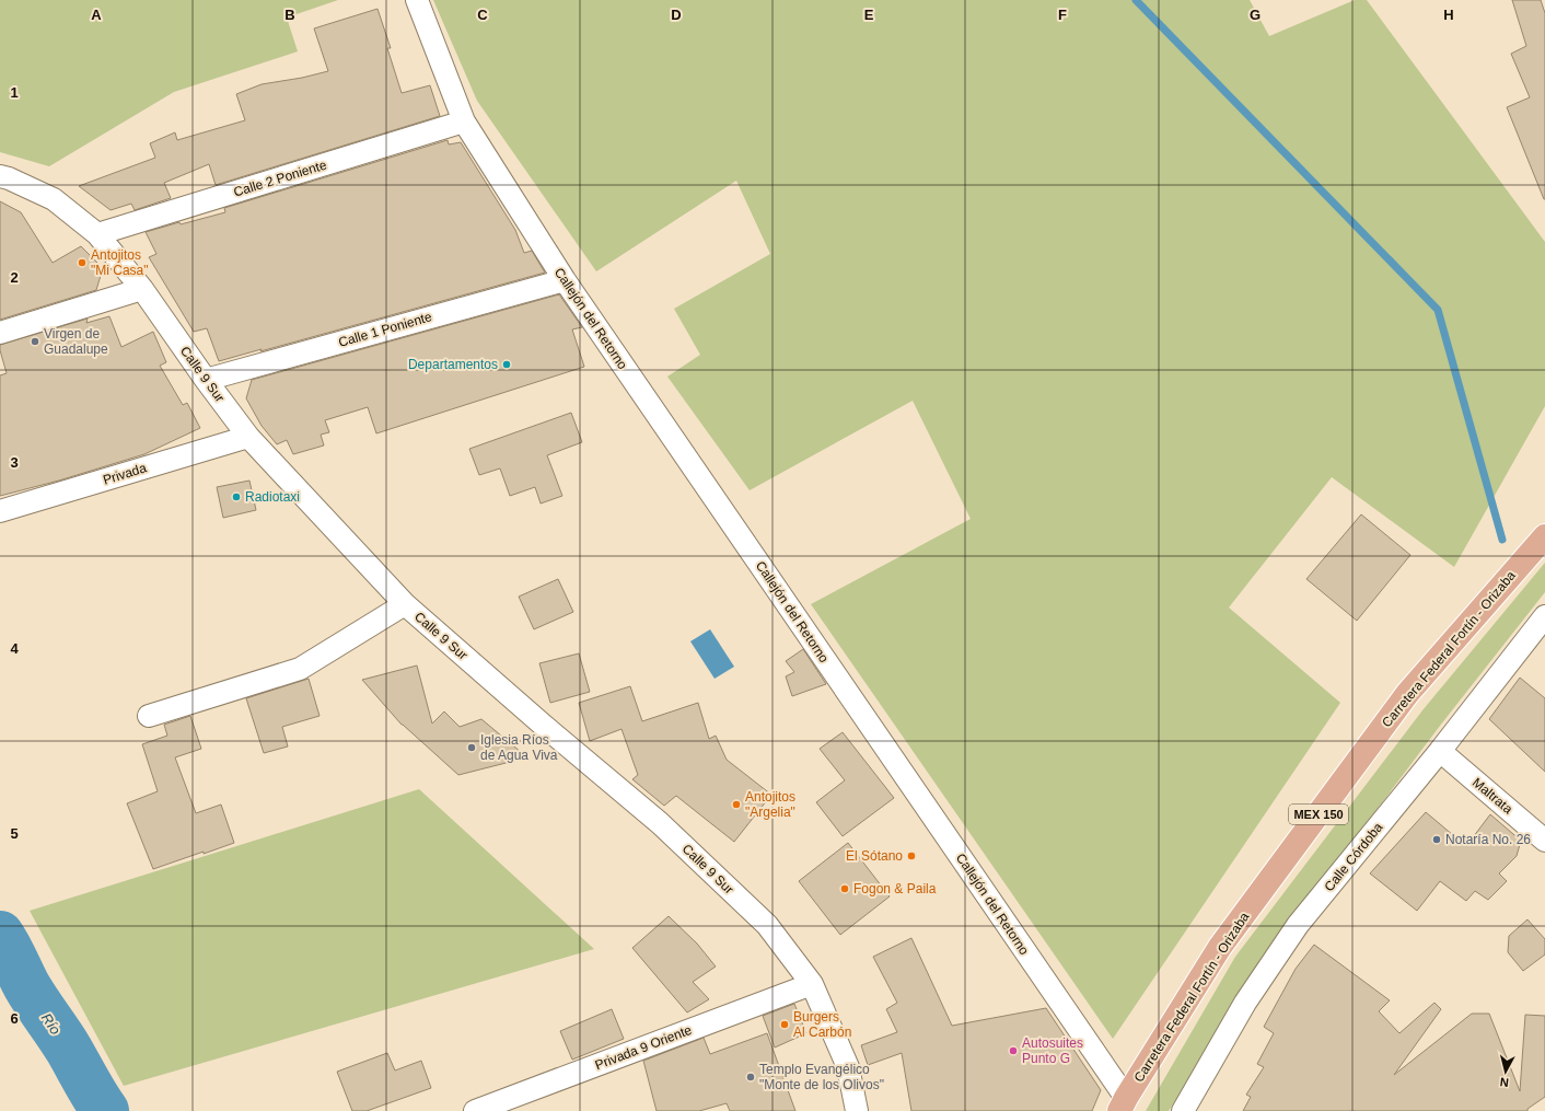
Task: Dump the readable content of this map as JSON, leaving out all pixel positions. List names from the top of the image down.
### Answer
{
  "streets": {
    "main road": ["Carretera Federal Fortín - Orizaba", "MEX 150"],
    "street": [
      "Calle 2 Poniente",
      "Callejón del Retorno",
      "Calle 1 Poniente",
      "Calle 9 Sur",
      "Privada",
      "Maltrata",
      "Calle Córdoba",
      "Privada 9 Oriente"
    ]
  },
  "crossings": [
    ["Calle 2 Poniente", "Callejón del Retorno"],
    ["Calle 2 Poniente", "Calle 9 Sur"],
    ["Callejón del Retorno", "Calle 1 Poniente"],
    ["Callejón del Retorno", "Carretera Federal Fortín - Orizaba"],
    ["Calle 1 Poniente", "Calle 9 Sur"],
    ["Calle 9 Sur", "Privada"],
    ["Calle 9 Sur", "Privada 9 Oriente"],
    ["Maltrata", "Calle Córdoba"]
  ],
  "water": ["Río"],
  "places": [
    "Antojitos \"Mi Casa\"",
    "Virgen de Guadalupe",
    "Departamentos",
    "Radiotaxi",
    "Iglesia Ríos de Agua Viva",
    "Antojitos \"Argelia\"",
    "Notaría No. 26",
    "El Sótano",
    "Fogon & Paila",
    "Burgers Al Carbón",
    "Autosuites Punto G",
    "Templo Evangélico \"Monte de los Olivos\""
  ],
  "north": "bottom",
  "grid": {
    "columns": [
      "A",
      "B",
      "C",
      "D",
      "E",
      "F",
      "G",
      "H"
    ],
    "rows": [
      "1",
      "2",
      "3",
      "4",
      "5",
      "6"
    ]
  }
}
